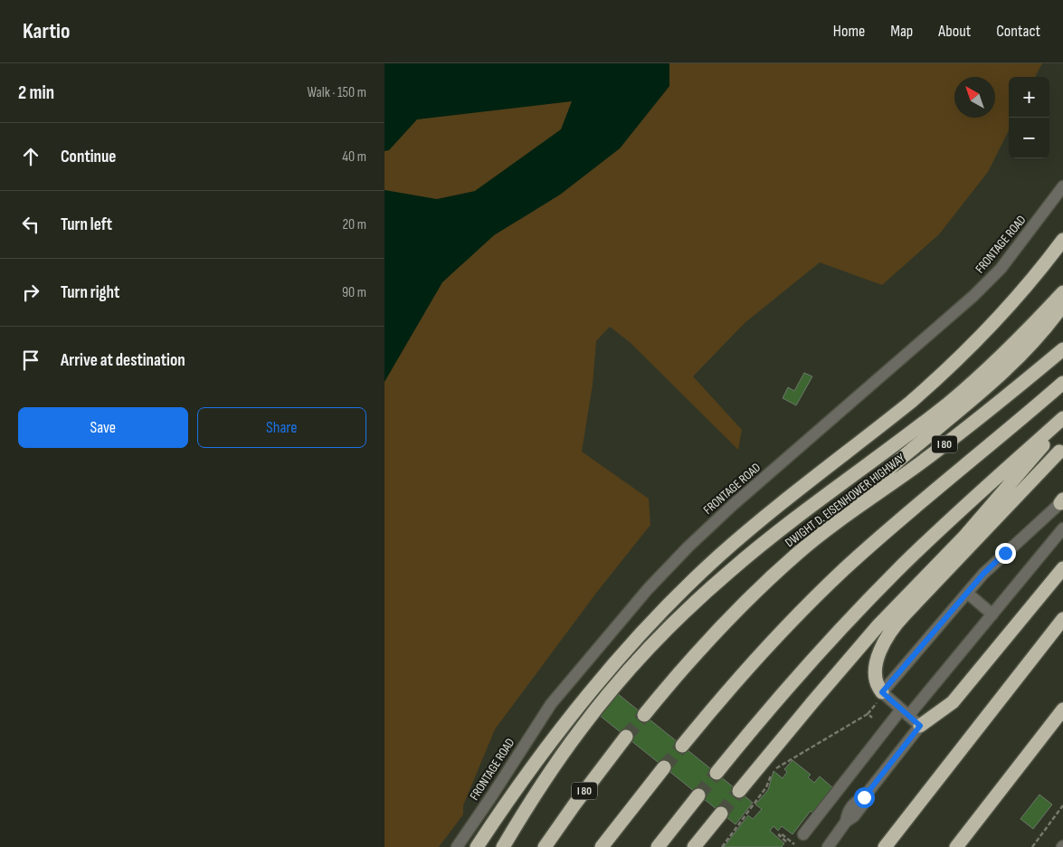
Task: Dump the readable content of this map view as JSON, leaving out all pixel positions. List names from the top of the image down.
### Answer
{
  "streets": {
    "highway": ["I 80", "DWIGHT D. EISENHOWER HIGHWAY"],
    "lane": ["FRONTAGE ROAD"]
  },
  "north": "top left",
  "page": {
    "header": "Kartio",
    "nav": [
      "Home",
      "Map",
      "About",
      "Contact"
    ],
    "heading": ["2 min", "Walk · 150 m"],
    "map_buttons": ["+", "−"],
    "list": [
      ["Continue", "40 m"],
      ["Turn left", "20 m"],
      ["Turn right", "90 m"],
      "Arrive at destination"
    ],
    "buttons": ["Save", "Share"]
  }
}
